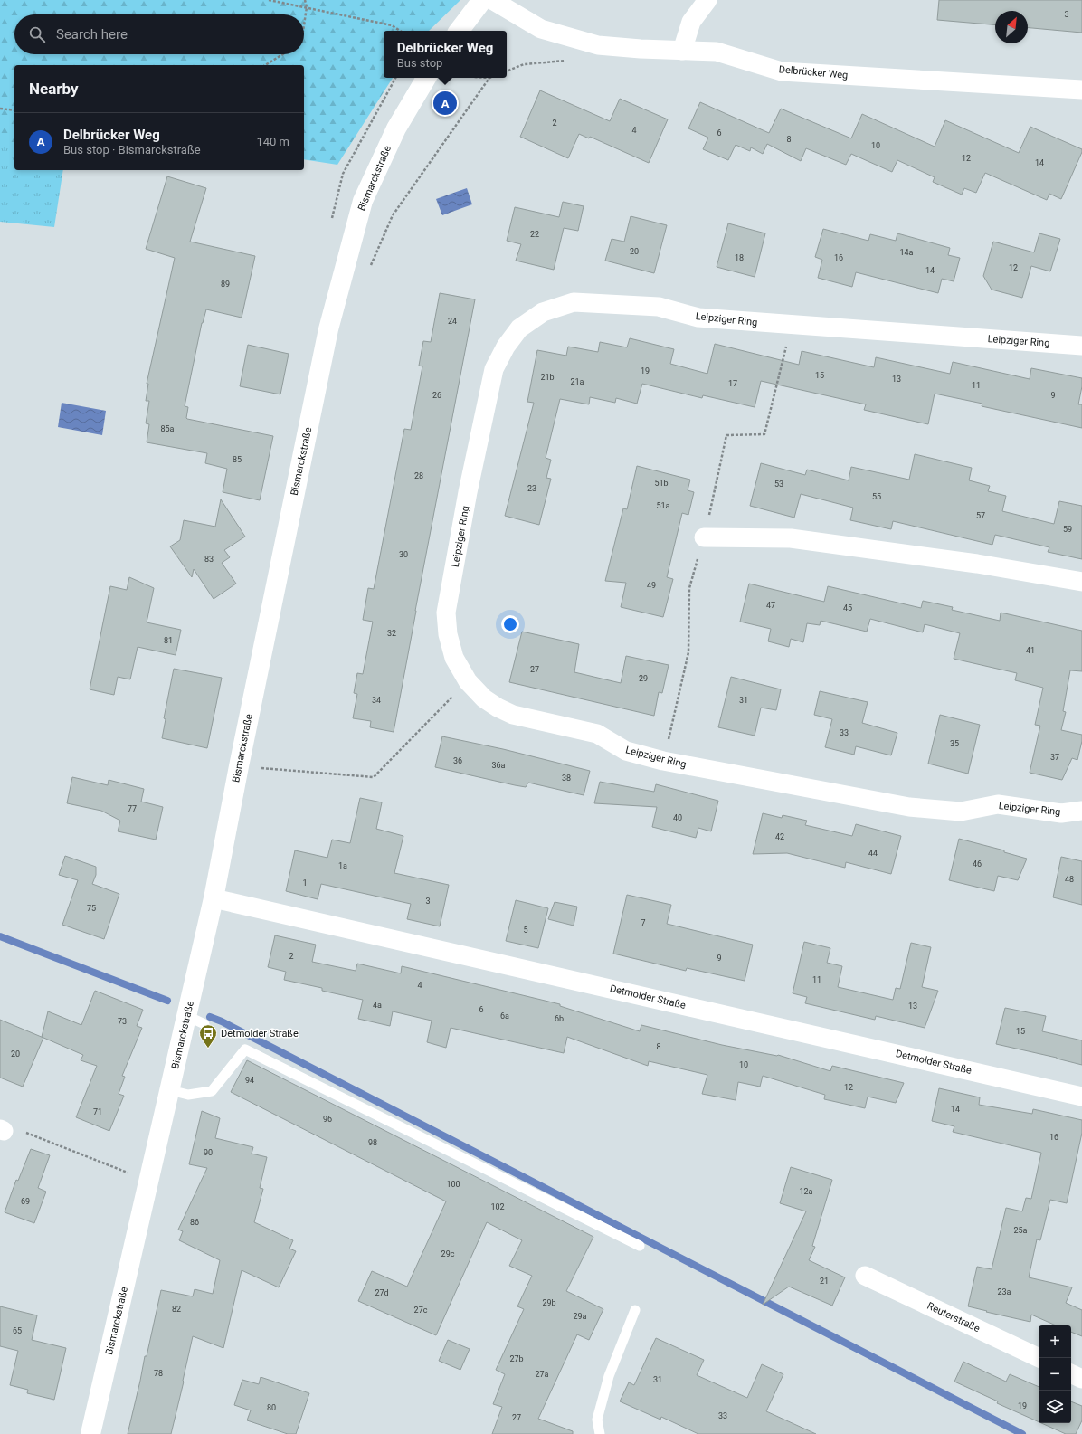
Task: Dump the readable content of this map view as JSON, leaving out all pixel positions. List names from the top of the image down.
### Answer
{
  "streets": {
    "main road": ["Bismarckstraße"],
    "street": [
      "Delbrücker Weg",
      "Leipziger Ring",
      "Detmolder Straße",
      "Reuterstraße"
    ]
  },
  "crossings": [
    ["Bismarckstraße", "Detmolder Straße"]
  ],
  "places": {
    "bus stop": ["Detmolder Straße"]
  },
  "house_numbers": [
    "3",
    "2",
    "4",
    "6",
    "8",
    "10",
    "12",
    "14",
    "22",
    "20",
    "14a",
    "18",
    "16",
    "12",
    "14",
    "89",
    "24",
    "19",
    "15",
    "21b",
    "13",
    "21a",
    "17",
    "11",
    "26",
    "9",
    "85a",
    "85",
    "28",
    "51b",
    "53",
    "23",
    "55",
    "51a",
    "57",
    "59",
    "30",
    "83",
    "49",
    "47",
    "45",
    "32",
    "81",
    "41",
    "27",
    "29",
    "34",
    "31",
    "33",
    "35",
    "37",
    "36",
    "36a",
    "38",
    "77",
    "40",
    "42",
    "44",
    "46",
    "1a",
    "48",
    "1",
    "3",
    "75",
    "7",
    "5",
    "2",
    "9",
    "11",
    "4",
    "4a",
    "13",
    "6",
    "6a",
    "6b",
    "73",
    "15",
    "8",
    "20",
    "10",
    "94",
    "12",
    "14",
    "71",
    "96",
    "16",
    "98",
    "90",
    "100",
    "12a",
    "69",
    "102",
    "86",
    "25a",
    "29c",
    "21",
    "23a",
    "27d",
    "29b",
    "82",
    "27c",
    "29a",
    "65",
    "27b",
    "78",
    "27a",
    "31",
    "19",
    "80",
    "33",
    "27"
  ],
  "north": "top right",
  "page": {
    "search": "Search here",
    "popup": ["Delbrücker Weg", "Bus stop"],
    "heading": "Nearby",
    "pins": "A",
    "list": [
      {
        "mark": "A",
        "name": "Delbrücker Weg",
        "note": "Bus stop · Bismarckstraße",
        "value": "140 m"
      }
    ],
    "map_buttons": ["+", "−"]
  }
}
